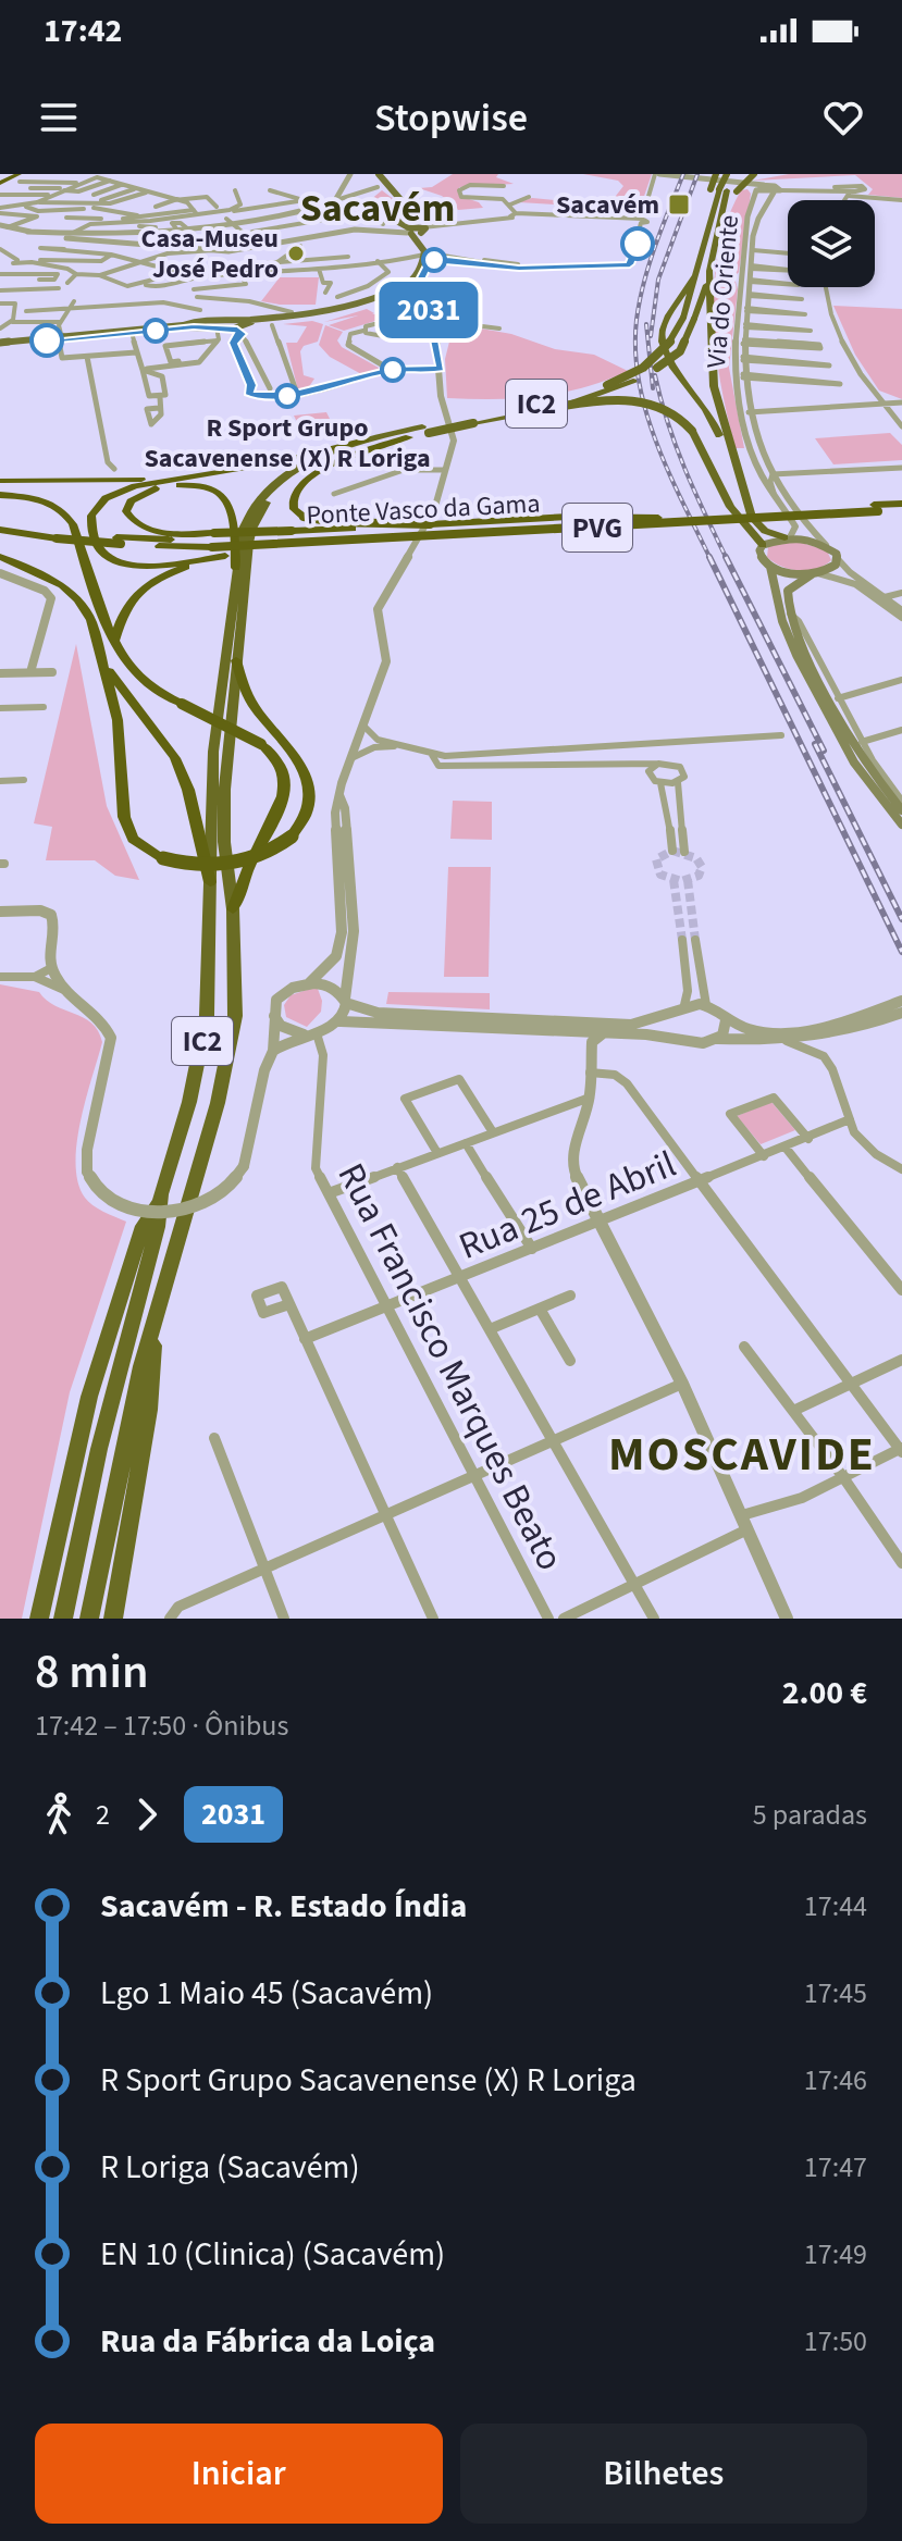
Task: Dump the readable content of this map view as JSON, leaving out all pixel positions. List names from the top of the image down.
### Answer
{
  "streets": {
    "highway": ["IC2", "Ponte Vasco da Gama", "PVG"],
    "street": ["Via do Oriente", "Rua 25 de Abril", "Rua Francisco Marques Beato"]
  },
  "crossings": [
    ["Rua 25 de Abril", "Rua Francisco Marques Beato"]
  ],
  "districts": ["Sacavém", "MOSCAVIDE"],
  "places": {
    "transit": ["Sacavém"],
    "other": ["Casa-Museu José Pedro", "R Sport Grupo Sacavenense (X) R Loriga"]
  },
  "lines": ["bus line 2031"],
  "page": {
    "status": "17:42",
    "header": "Stopwise",
    "on_map": "2031",
    "heading": ["8 min", "17:42 – 17:50 · Ônibus", "2.00 €"],
    "legs": ["2", "2031", "5 paradas"],
    "list": [
      {
        "name": "Sacavém - R. Estado Índia",
        "value": "17:44"
      },
      {
        "name": "Lgo 1 Maio 45 (Sacavém)",
        "value": "17:45"
      },
      {
        "name": "R Sport Grupo Sacavenense (X) R Loriga",
        "value": "17:46"
      },
      {
        "name": "R Loriga (Sacavém)",
        "value": "17:47"
      },
      {
        "name": "EN 10 (Clinica) (Sacavém)",
        "value": "17:49"
      },
      {
        "name": "Rua da Fábrica da Loiça",
        "value": "17:50"
      }
    ],
    "buttons": ["Iniciar", "Bilhetes"]
  }
}
